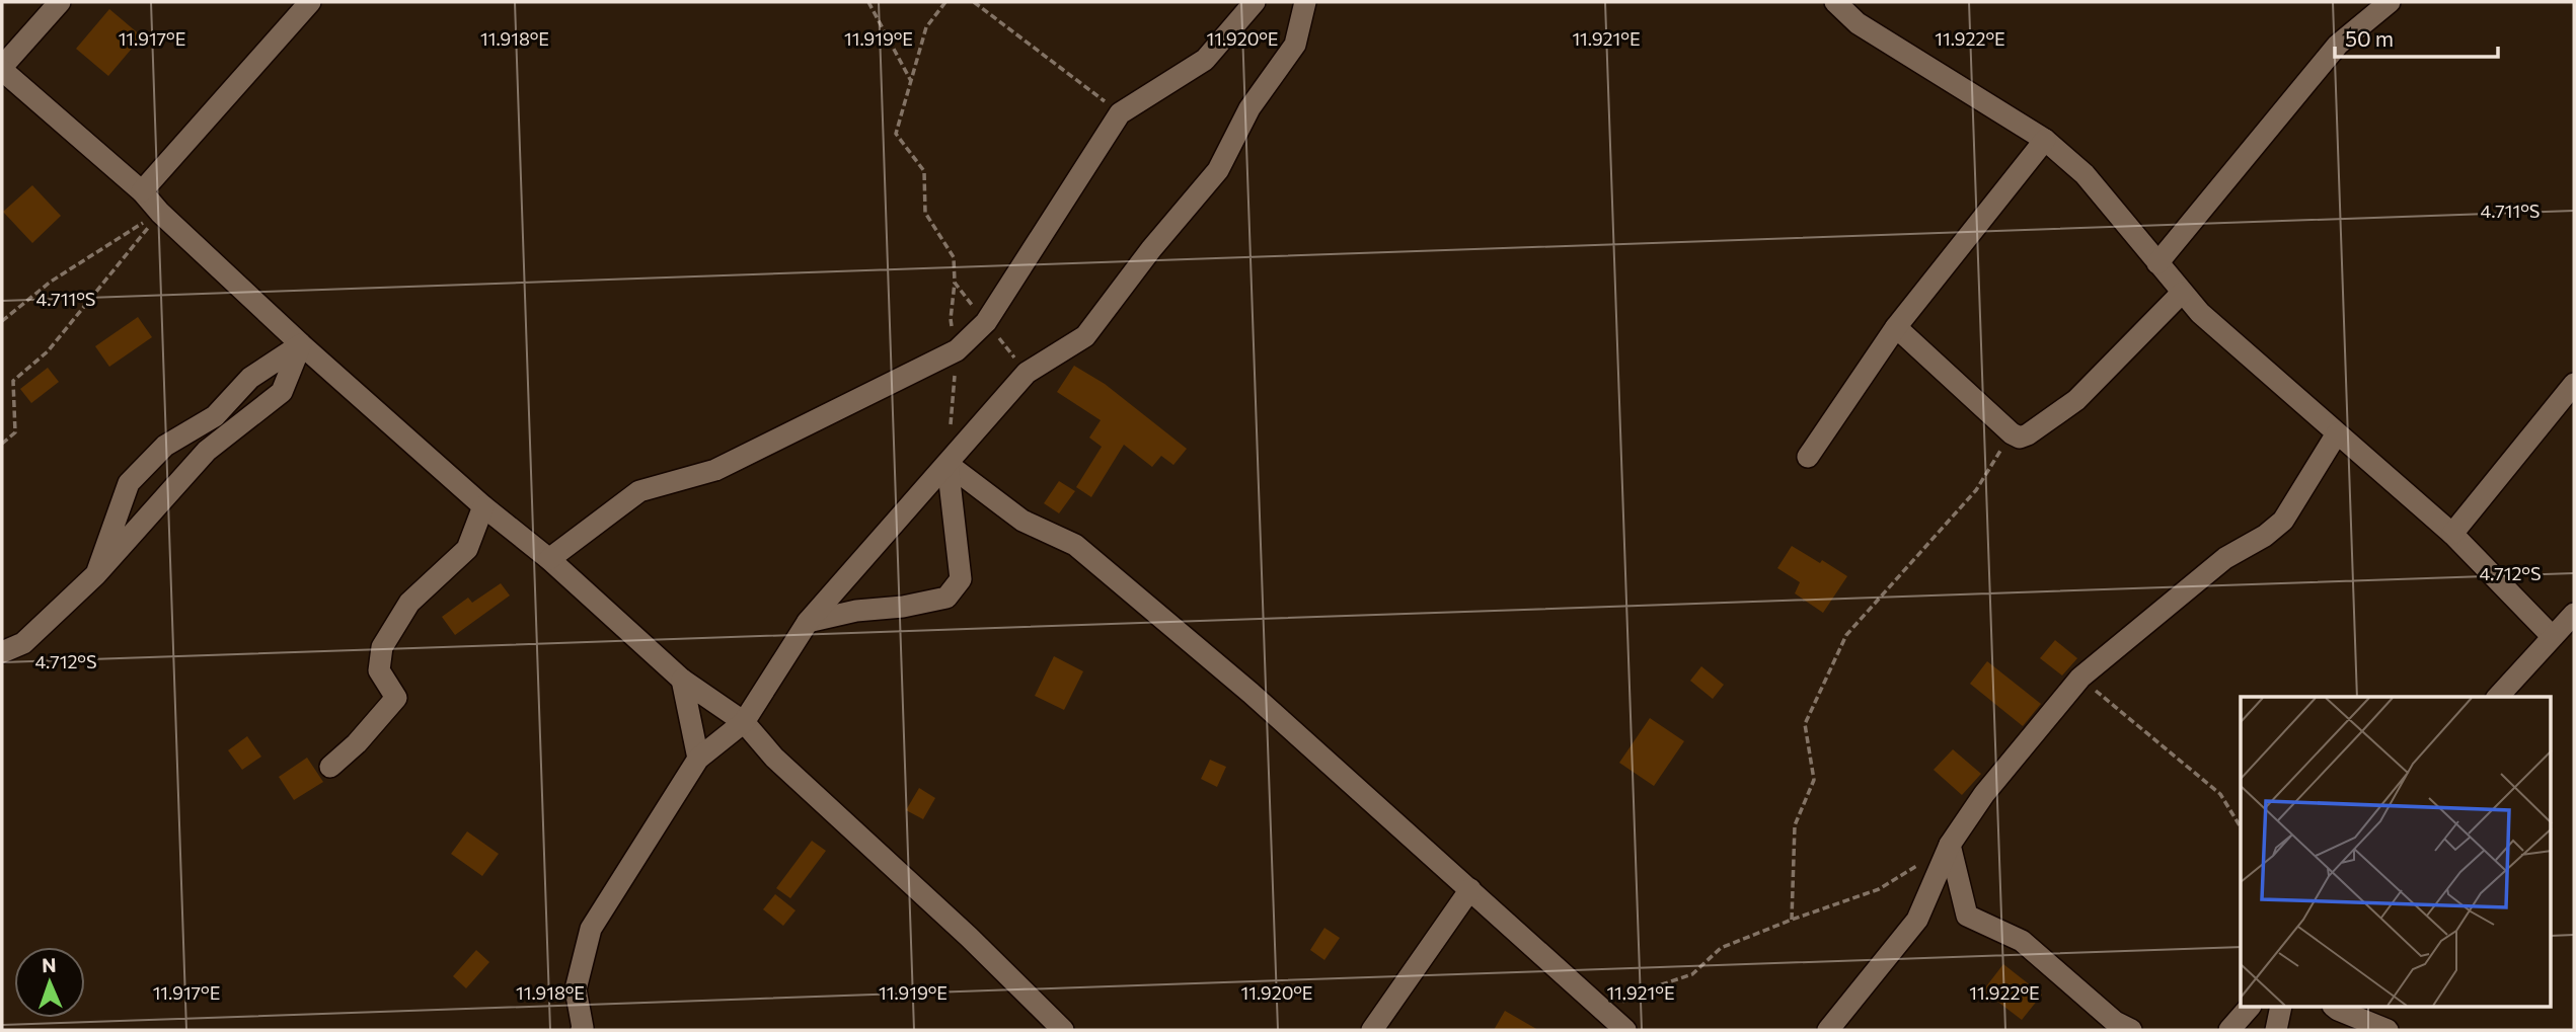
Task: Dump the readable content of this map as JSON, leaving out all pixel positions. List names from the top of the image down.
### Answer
{
  "scale_bar": "50 m",
  "north": "top",
  "coordinates": [
    "11.917°E",
    "11.918°E",
    "11.919°E",
    "11.920°E",
    "11.921°E",
    "11.922°E",
    "4.711°S",
    "4.712°S"
  ]
}
